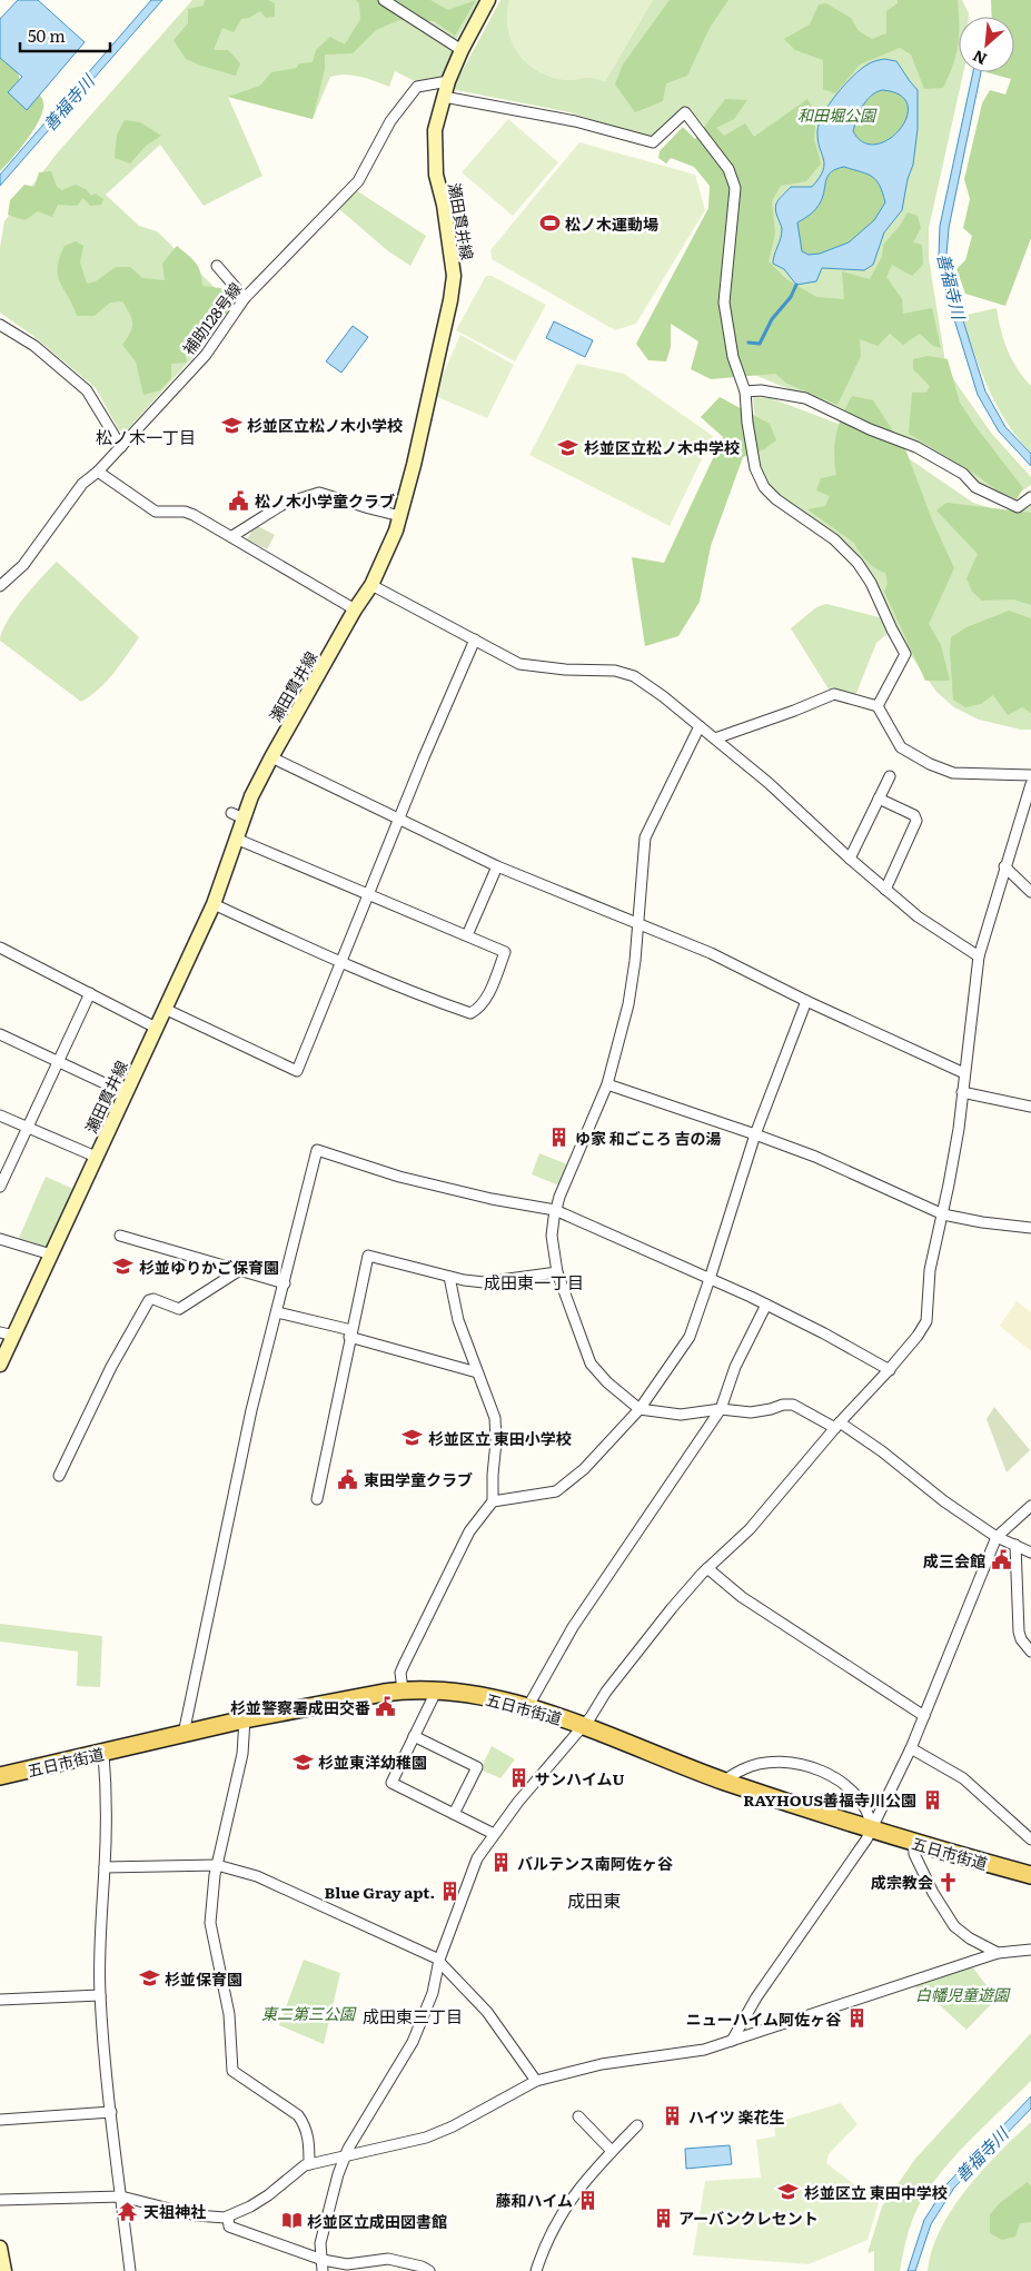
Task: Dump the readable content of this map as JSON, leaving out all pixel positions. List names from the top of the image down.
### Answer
{
  "streets": {
    "main road": ["瀬田貫井線", "五日市街道"],
    "street": ["補助128号線"]
  },
  "crossings": [
    ["瀬田貫井線", "補助128号線"]
  ],
  "districts": [
    "松ノ木一丁目",
    "成田東一丁目",
    "成田東",
    "成田東三丁目"
  ],
  "water": ["善福寺川"],
  "parks": ["和田堀公園", "白幡児童遊園", "東二第三公園"],
  "places": {
    "sports": ["松ノ木運動場"],
    "school or university": [
      "杉並区立松ノ木小学校",
      "杉並区立松ノ木中学校",
      "杉並ゆりかご保育園",
      "杉並区立 東田小学校",
      "杉並東洋幼稚園",
      "杉並保育園",
      "杉並区立 東田中学校"
    ],
    "public building": [
      "松ノ木小学童クラブ",
      "東田学童クラブ",
      "成三会館",
      "杉並警察署成田交番"
    ],
    "building": [
      "ゆ家 和ごころ 吉の湯",
      "サンハイムU",
      "RAYHOUS善福寺川公園",
      "バルテンス南阿佐ヶ谷",
      "Blue Gray apt.",
      "ニューハイム阿佐ヶ谷",
      "ハイツ 楽花生",
      "藤和ハイム",
      "アーバンクレセント"
    ],
    "church": ["成宗教会"],
    "temple": ["天祖神社"],
    "library": ["杉並区立成田図書館"]
  },
  "scale_bar": "50 m",
  "north": "bottom left"
}
